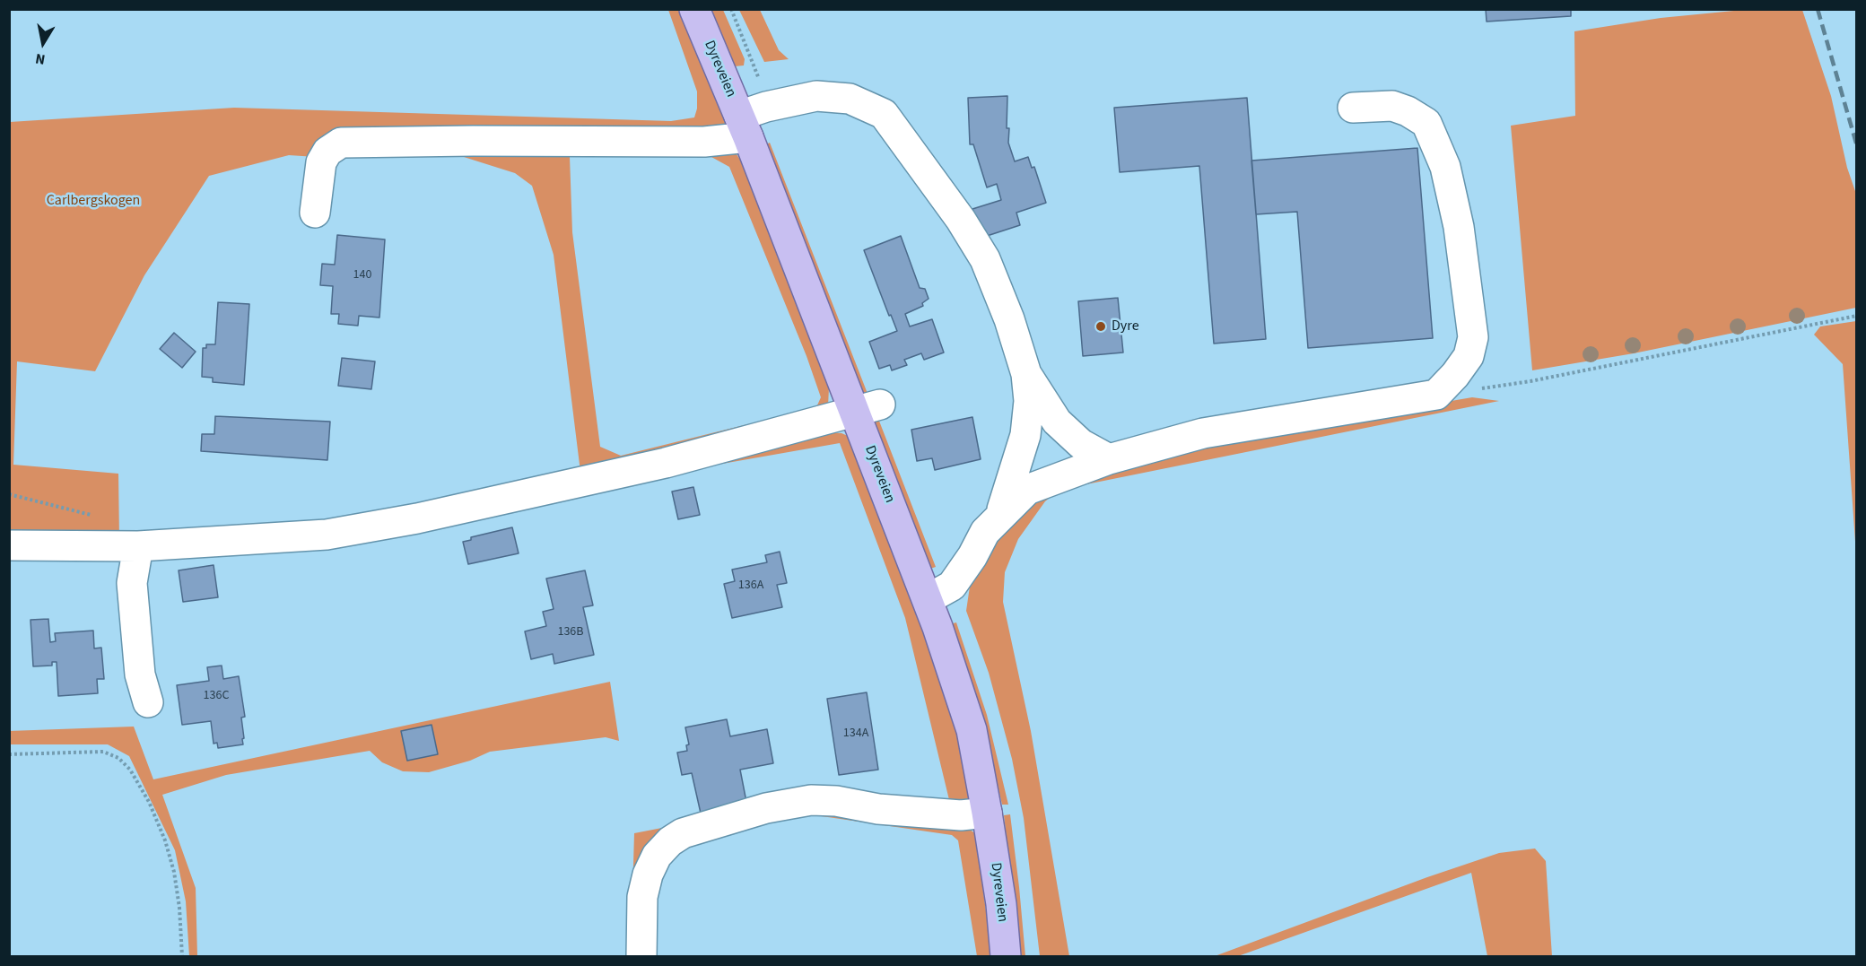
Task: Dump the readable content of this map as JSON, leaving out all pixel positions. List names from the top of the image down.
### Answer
{
  "streets": {
    "main road": ["Dyreveien"]
  },
  "parks": ["Carlbergskogen"],
  "places": ["Dyre"],
  "house_numbers": [
    "140",
    "136A",
    "136B",
    "136C",
    "134A"
  ],
  "north": "bottom"
}
